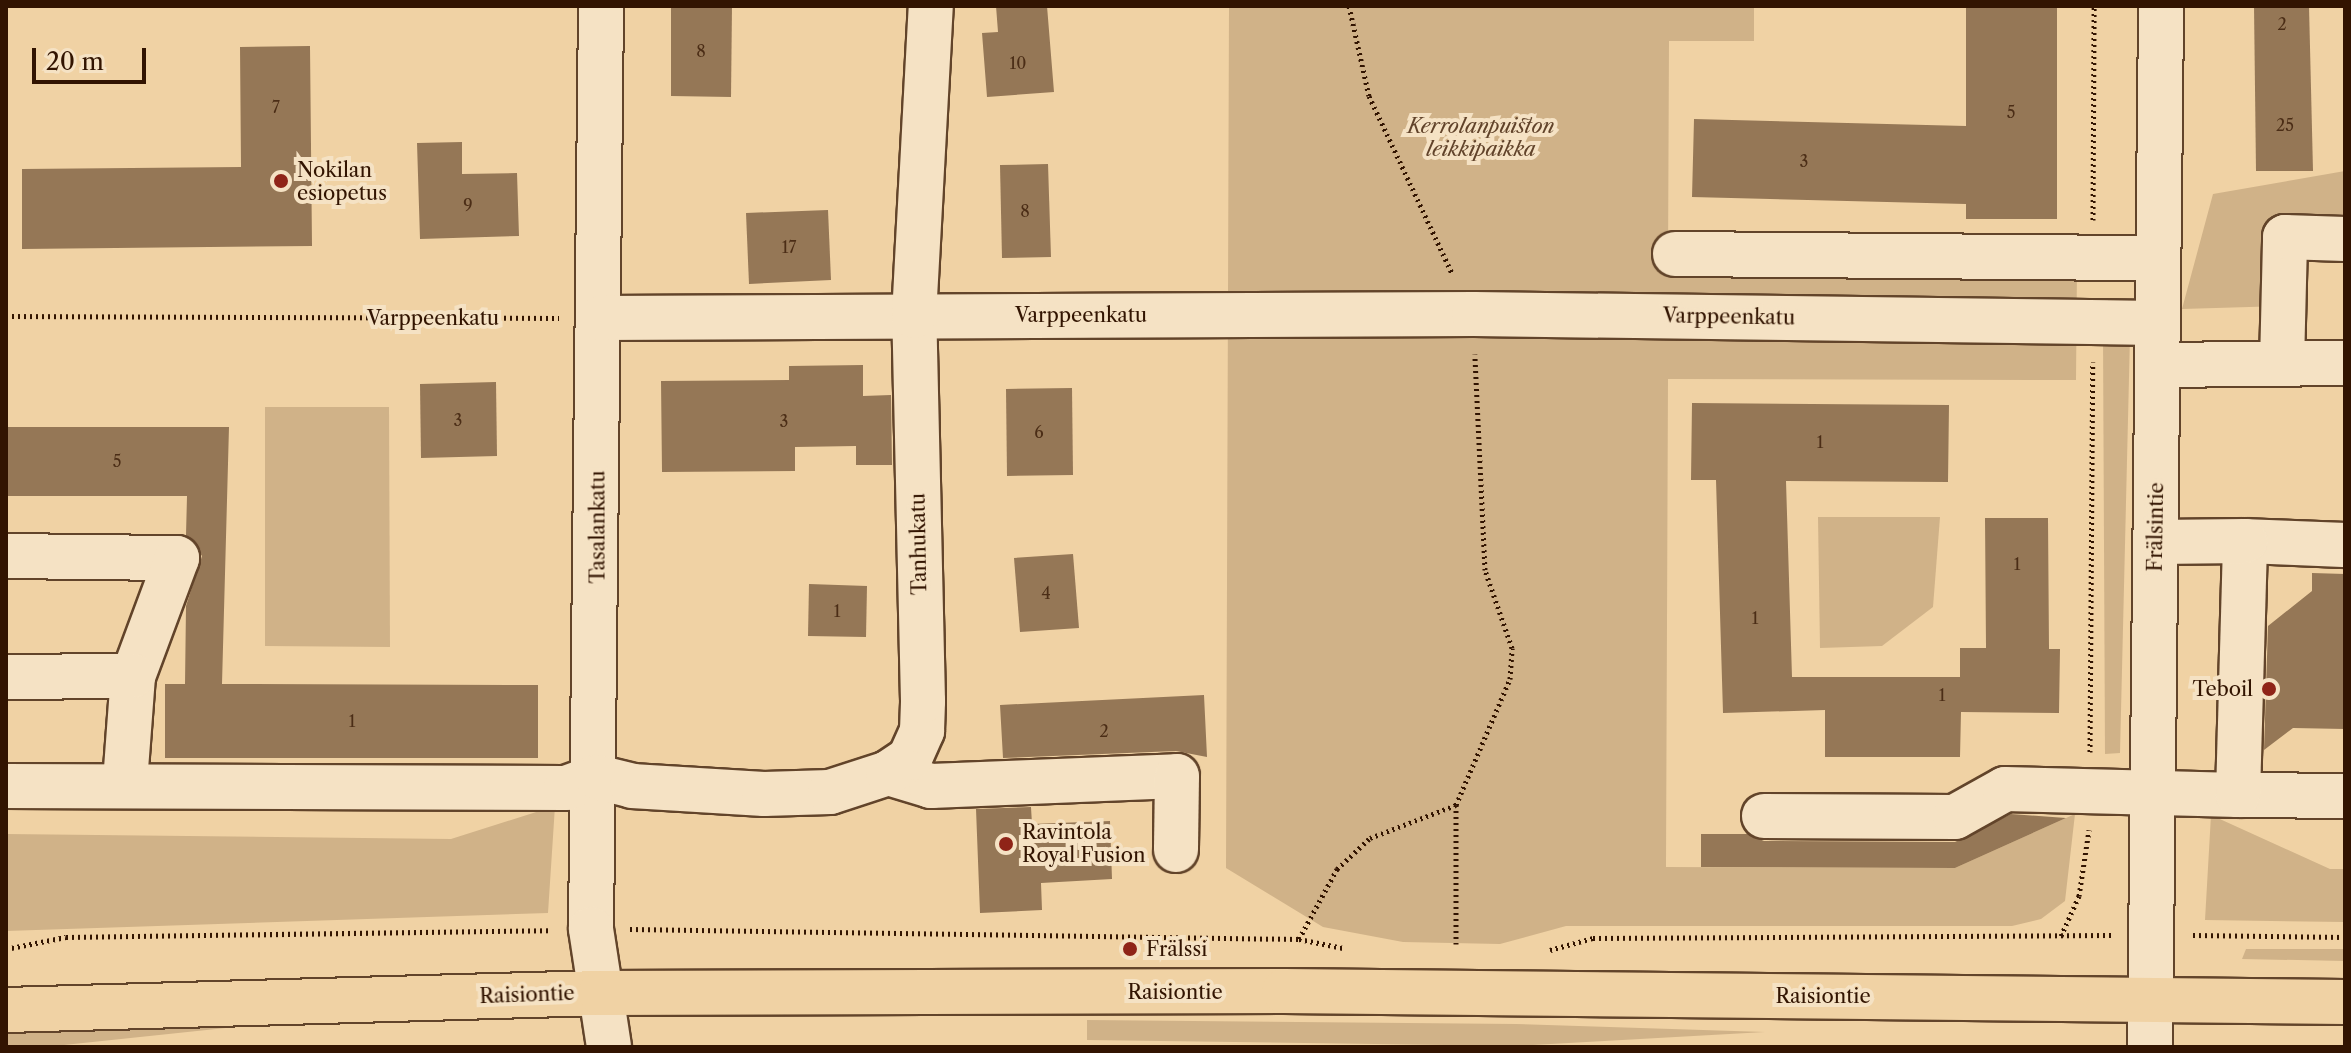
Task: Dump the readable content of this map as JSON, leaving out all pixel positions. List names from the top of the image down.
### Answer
{
  "streets": {
    "main road": ["Raisiontie"],
    "street": [
      "Varppeenkatu",
      "Tasalankatu",
      "Frälsintie",
      "Tanhukatu"
    ]
  },
  "crossings": [
    ["Varppeenkatu", "Tasalankatu"],
    ["Varppeenkatu", "Frälsintie"],
    ["Varppeenkatu", "Tanhukatu"],
    ["Tasalankatu", "Tanhukatu"],
    ["Tasalankatu", "Raisiontie"],
    ["Frälsintie", "Raisiontie"]
  ],
  "parks": ["Kerrolanpuiston leikkipaikka"],
  "places": [
    "Nokilan esiopetus",
    "Teboil",
    "Ravintola Royal Fusion",
    "Frälssi"
  ],
  "house_numbers": [
    "2",
    "8",
    "10",
    "7",
    "5",
    "25",
    "3",
    "9",
    "8",
    "17",
    "3",
    "3",
    "6",
    "1",
    "5",
    "1",
    "4",
    "1",
    "1",
    "1",
    "1",
    "2"
  ],
  "scale_bar": "20 m"
}
